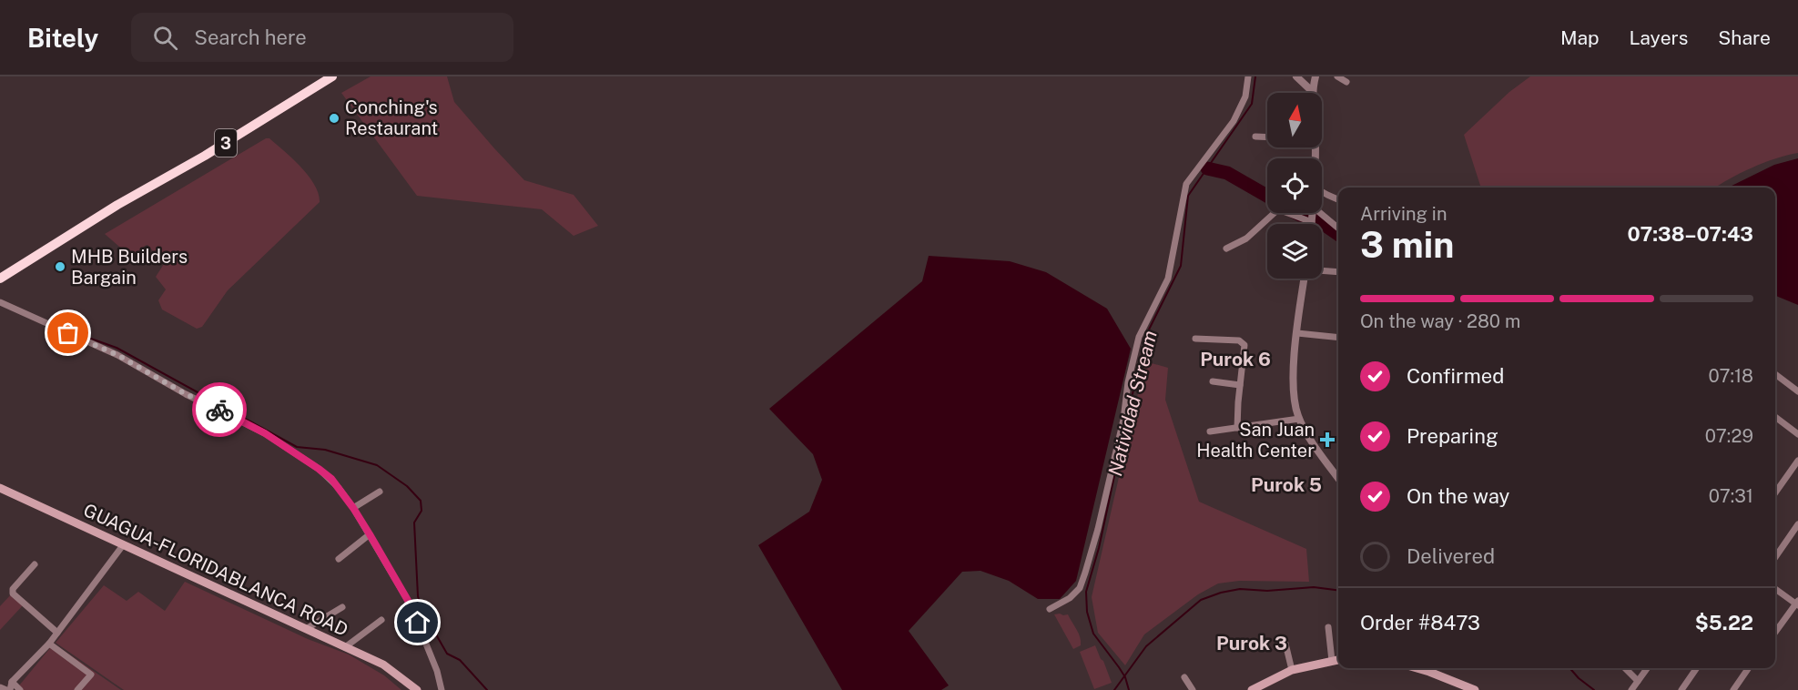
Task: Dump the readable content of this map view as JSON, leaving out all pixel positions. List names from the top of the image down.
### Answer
{
  "streets": {
    "highway": ["3"],
    "main road": ["GUAGUA-FLORIDABLANCA ROAD"]
  },
  "districts": ["Purok 6", "Purok 5", "Purok 3"],
  "water": ["Natividad Stream"],
  "places": {
    "other": ["Conching's Restaurant", "MHB Builders Bargain"],
    "health": ["San Juan Health Center"]
  },
  "north": "top",
  "page": {
    "header": "Bitely",
    "search": "Search here",
    "nav": ["Map", "Layers", "Share"],
    "heading": ["3 min", "Arriving in", "07:38–07:43"],
    "panel": ["Order #8473", "$5.22"],
    "bar": "On the way · 280 m",
    "list": [
      ["Confirmed", "07:18"],
      ["Preparing", "07:29"],
      ["On the way", "07:31"],
      "Delivered"
    ]
  }
}
